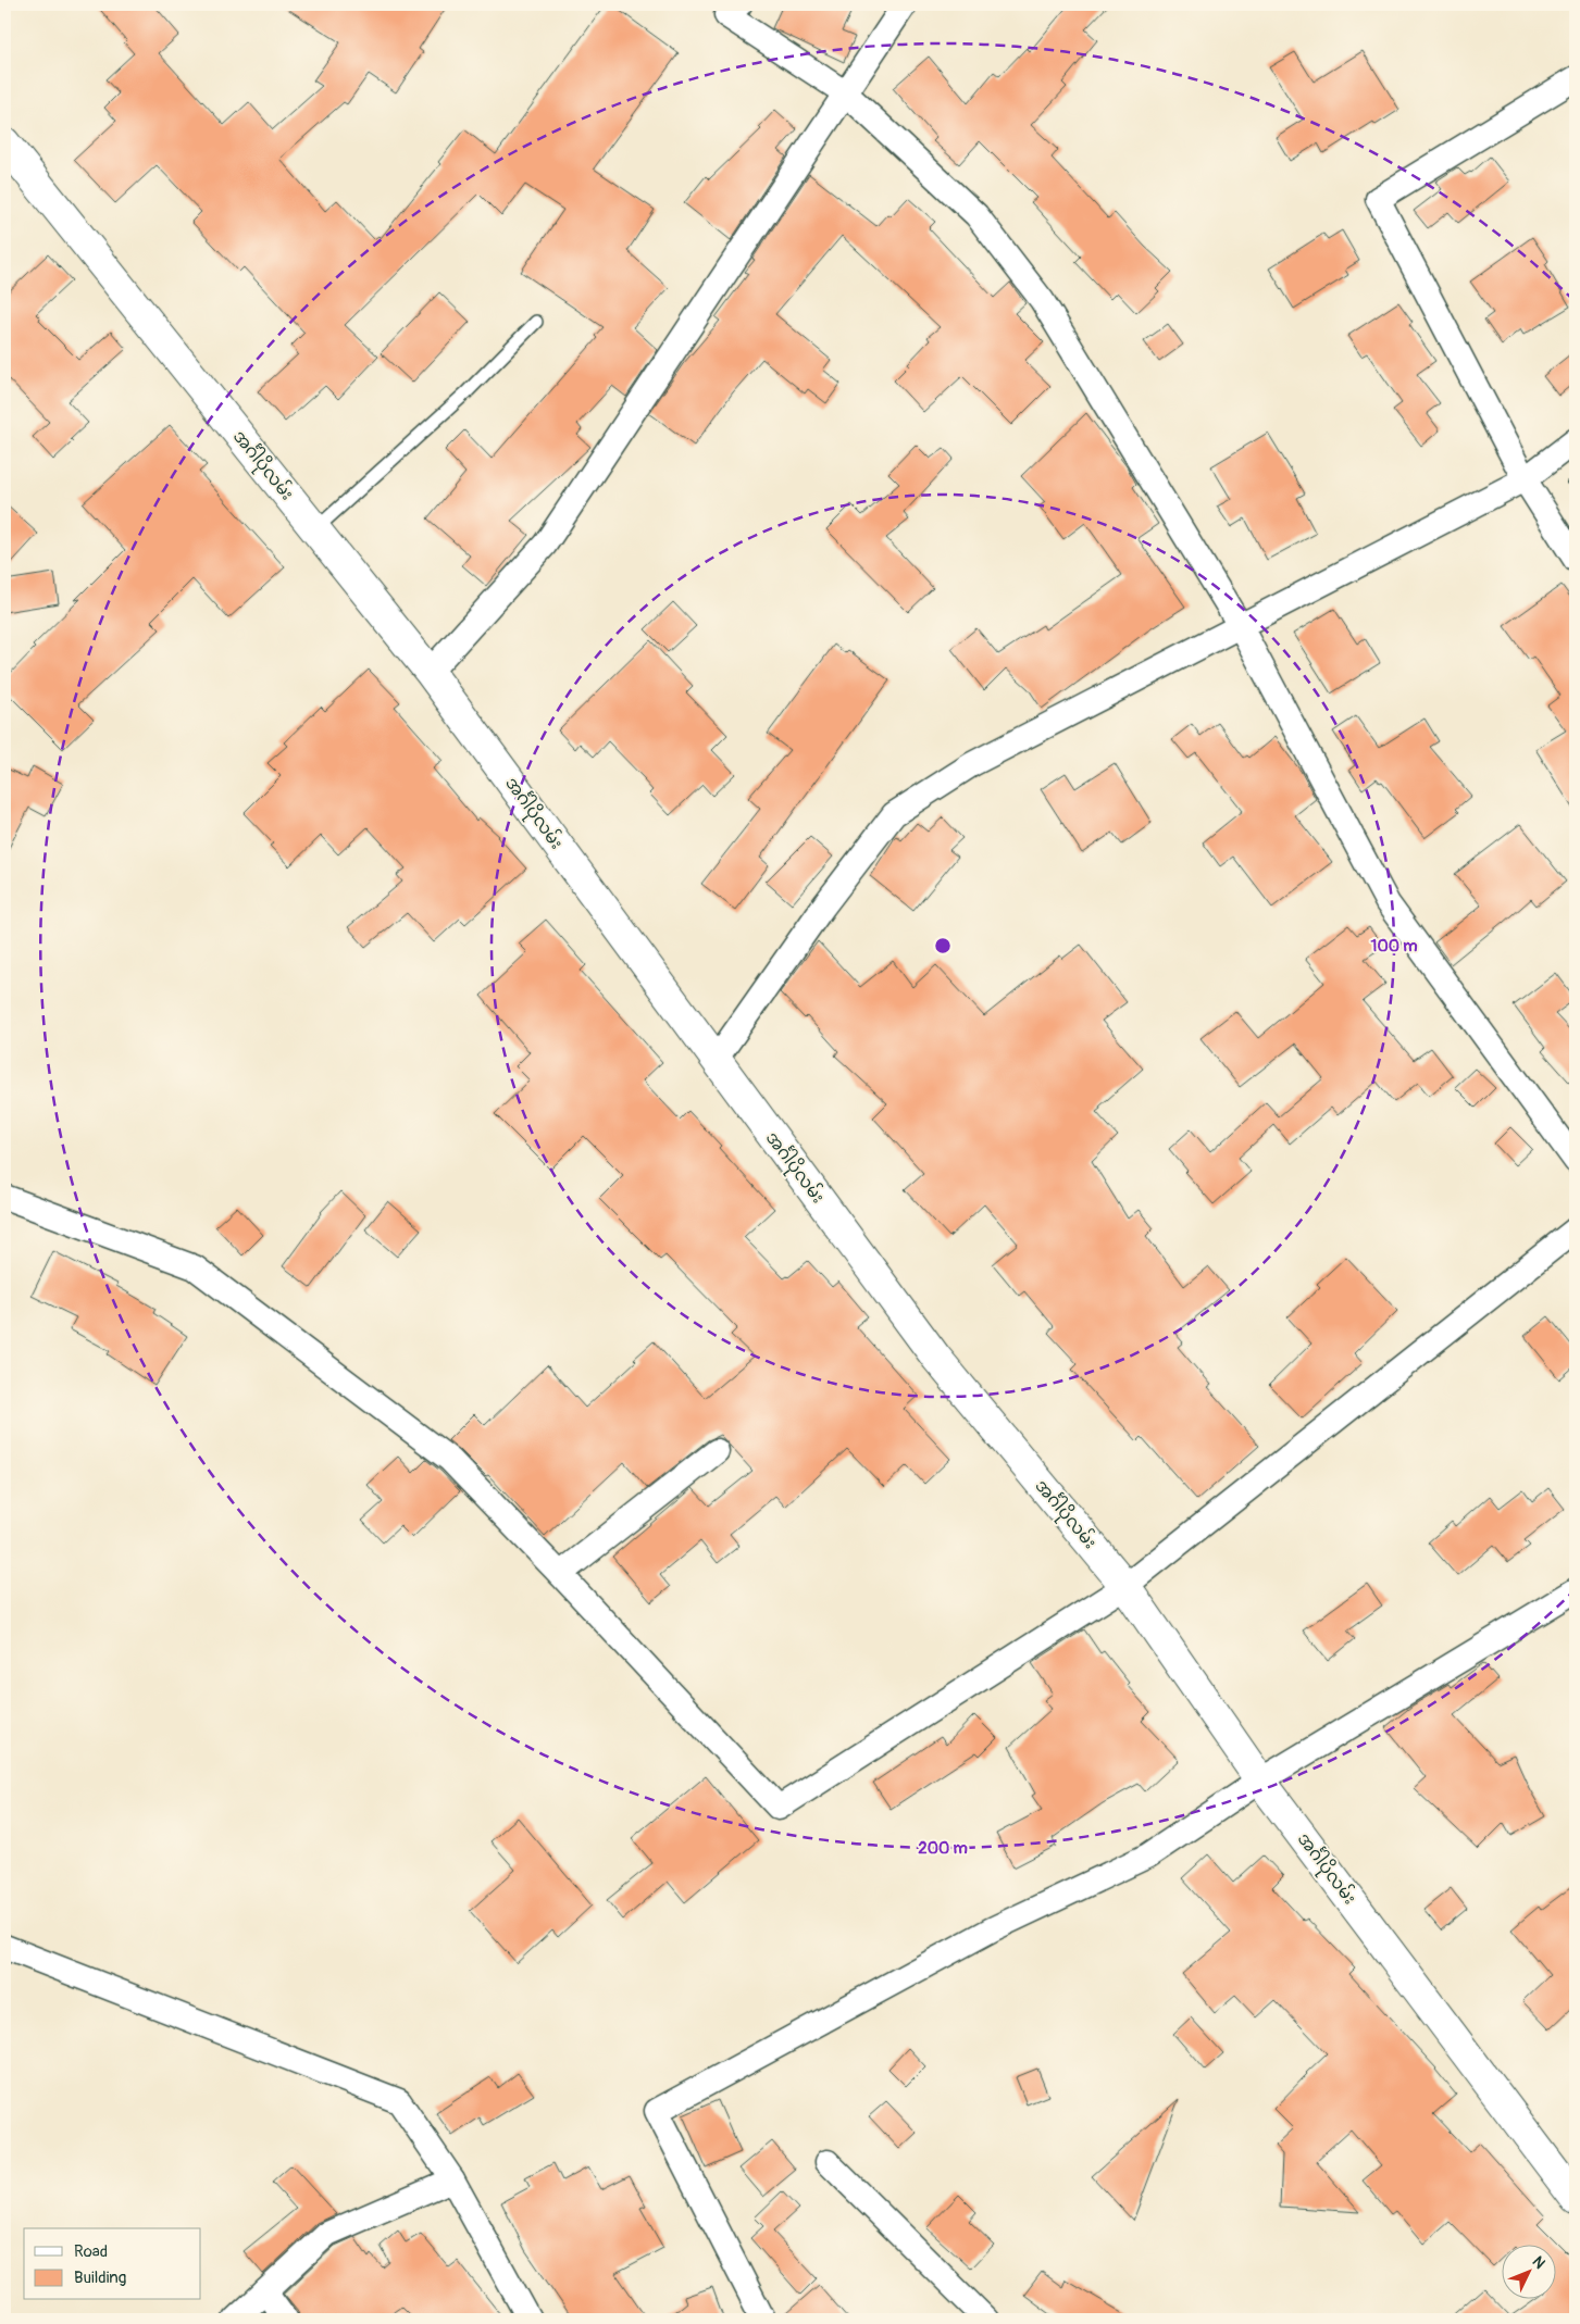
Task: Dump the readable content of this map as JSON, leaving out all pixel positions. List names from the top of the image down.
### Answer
{
  "streets": {
    "main road": ["အင်္ဂါပိုလမ်း"]
  },
  "legend": ["Road", "Building"],
  "north": "top right",
  "rings": ["100 m", "200 m"]
}
